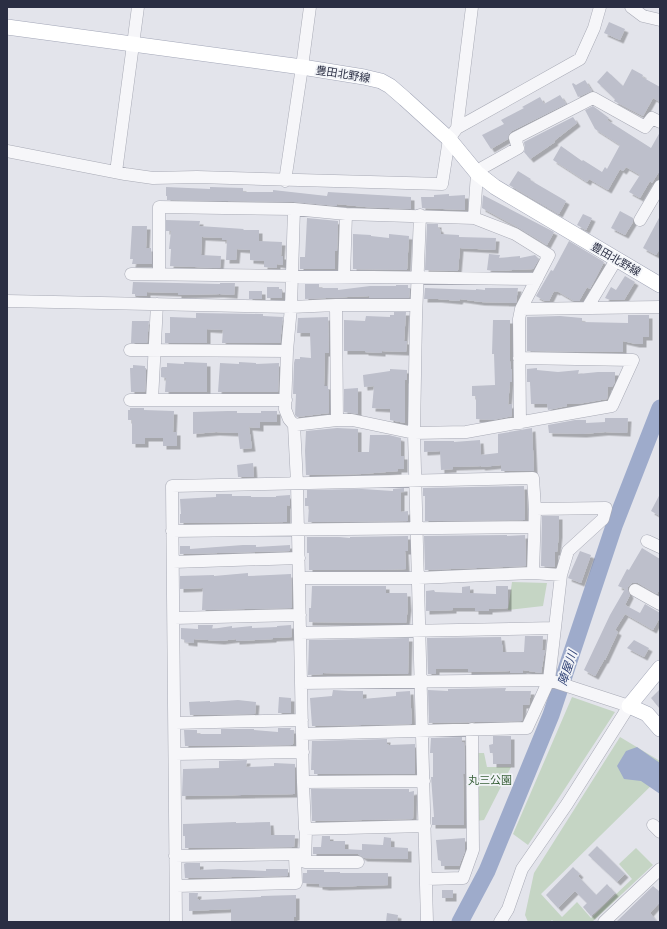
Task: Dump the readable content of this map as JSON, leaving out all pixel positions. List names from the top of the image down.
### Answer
{
  "streets": {
    "main road": ["豊田北野線"]
  },
  "water": ["陣屋川"],
  "parks": ["丸三公園"]
}
